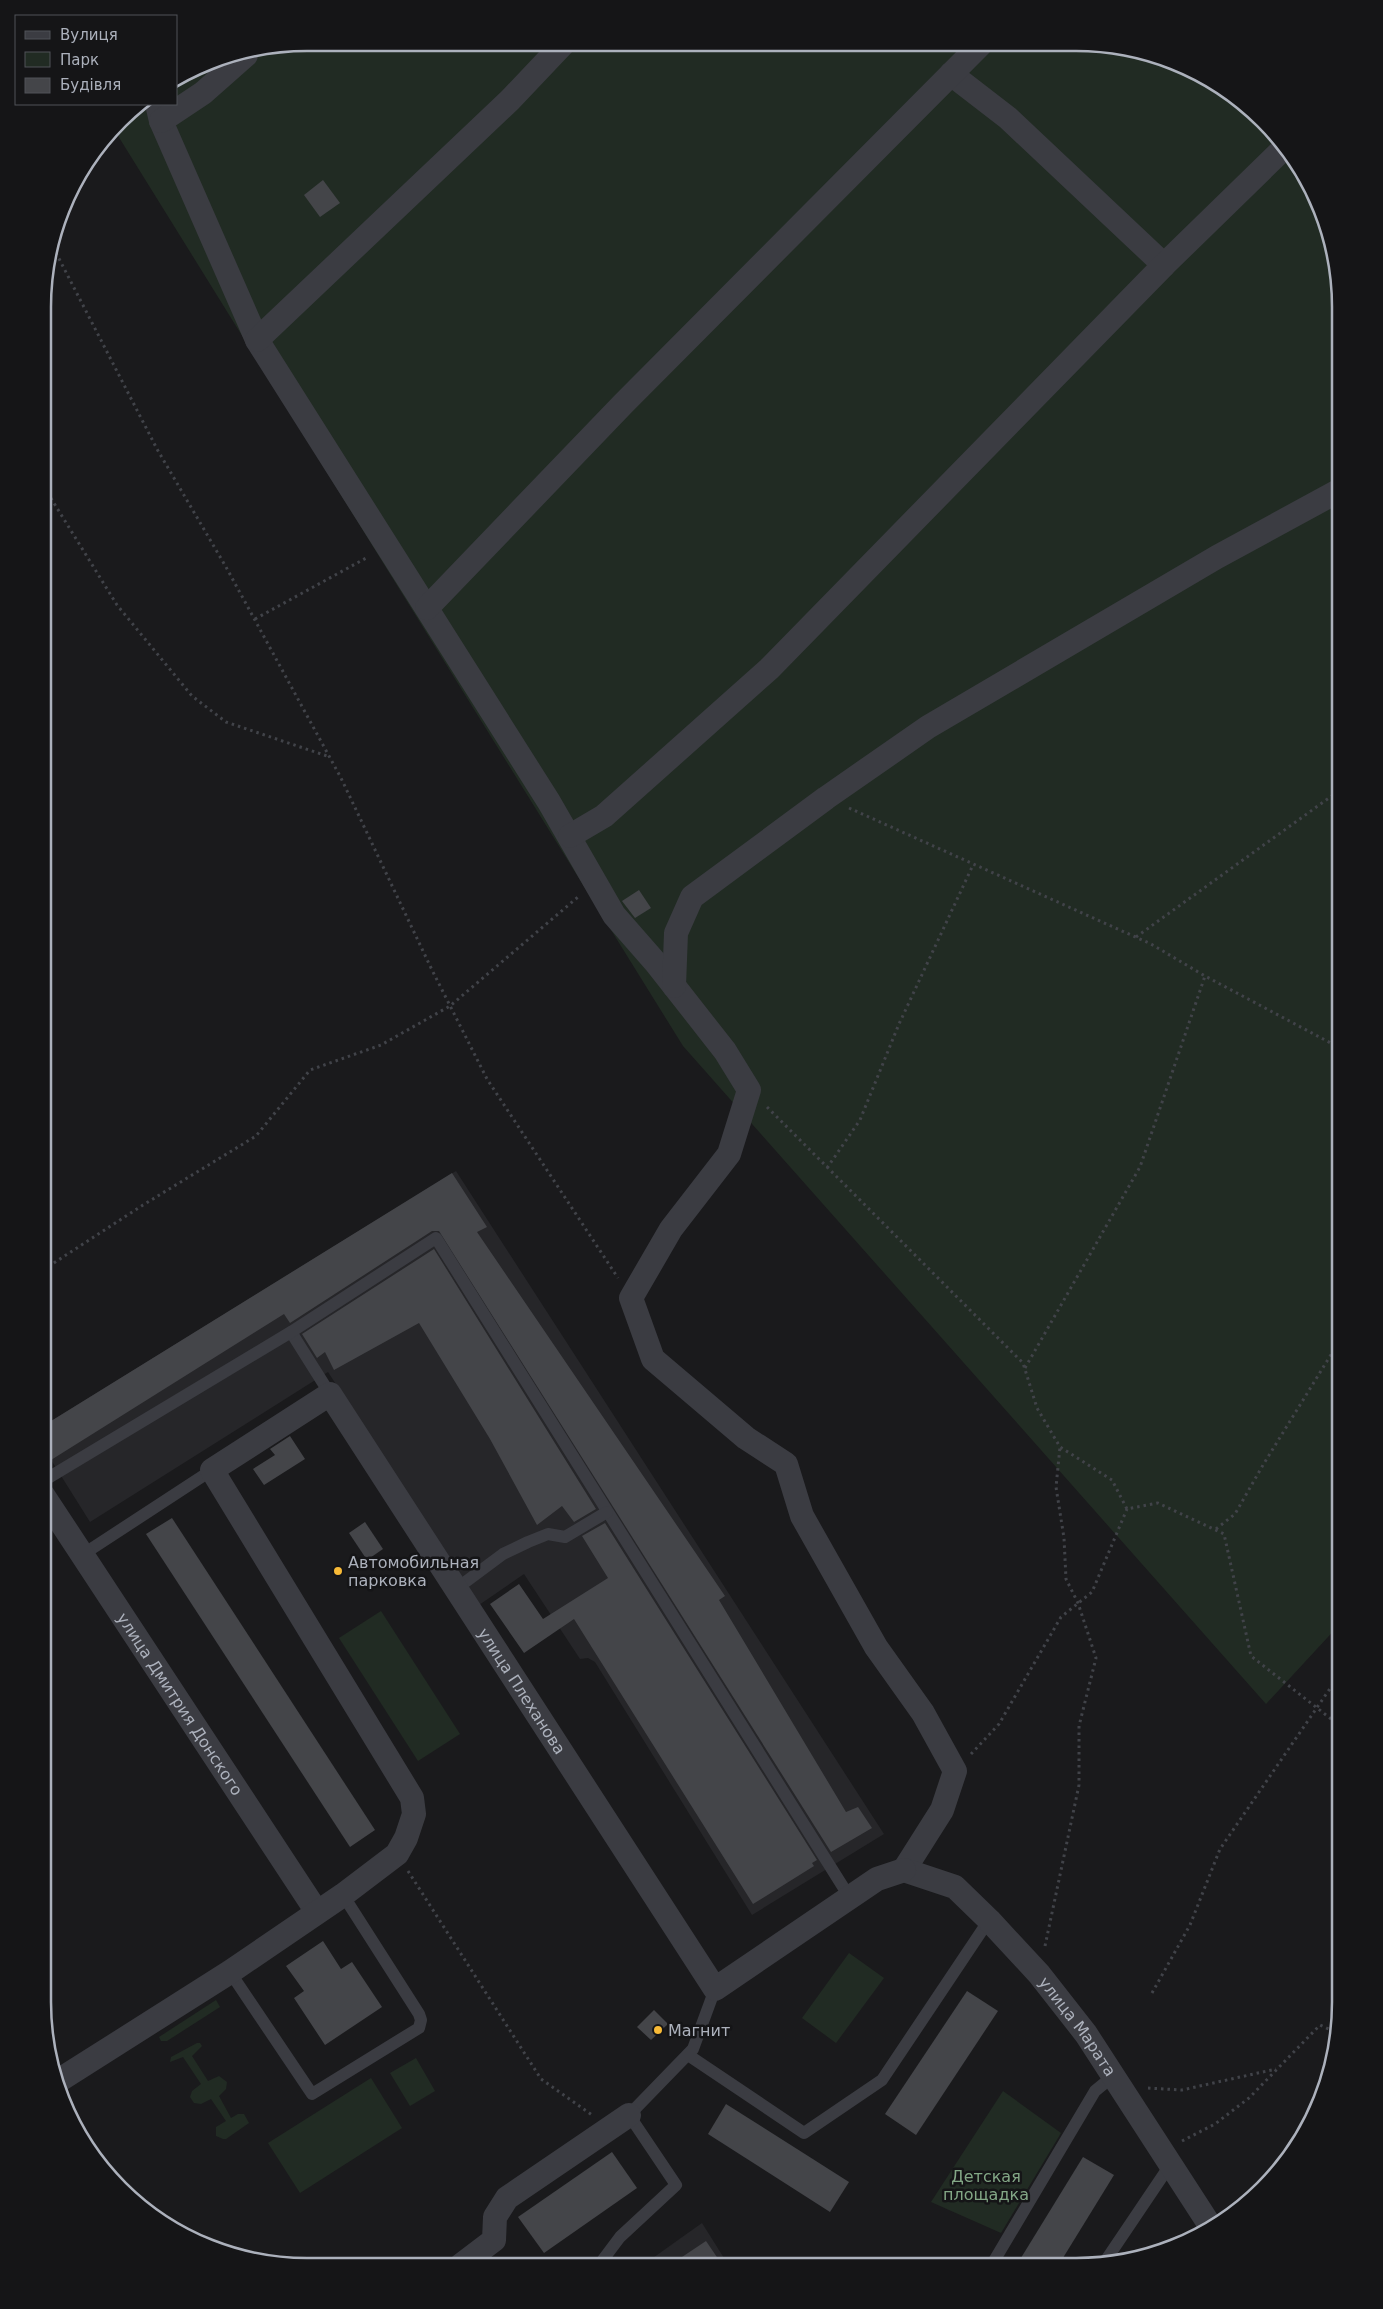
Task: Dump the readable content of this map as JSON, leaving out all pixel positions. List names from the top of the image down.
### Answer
{
  "streets": {
    "street": ["улица Плеханова", "улица Дмитрия Донского", "улица Марата"]
  },
  "parks": ["Детская площадка"],
  "places": ["Автомобильная парковка", "Магнит"],
  "legend": ["Вулиця", "Парк", "Будівля"]
}
